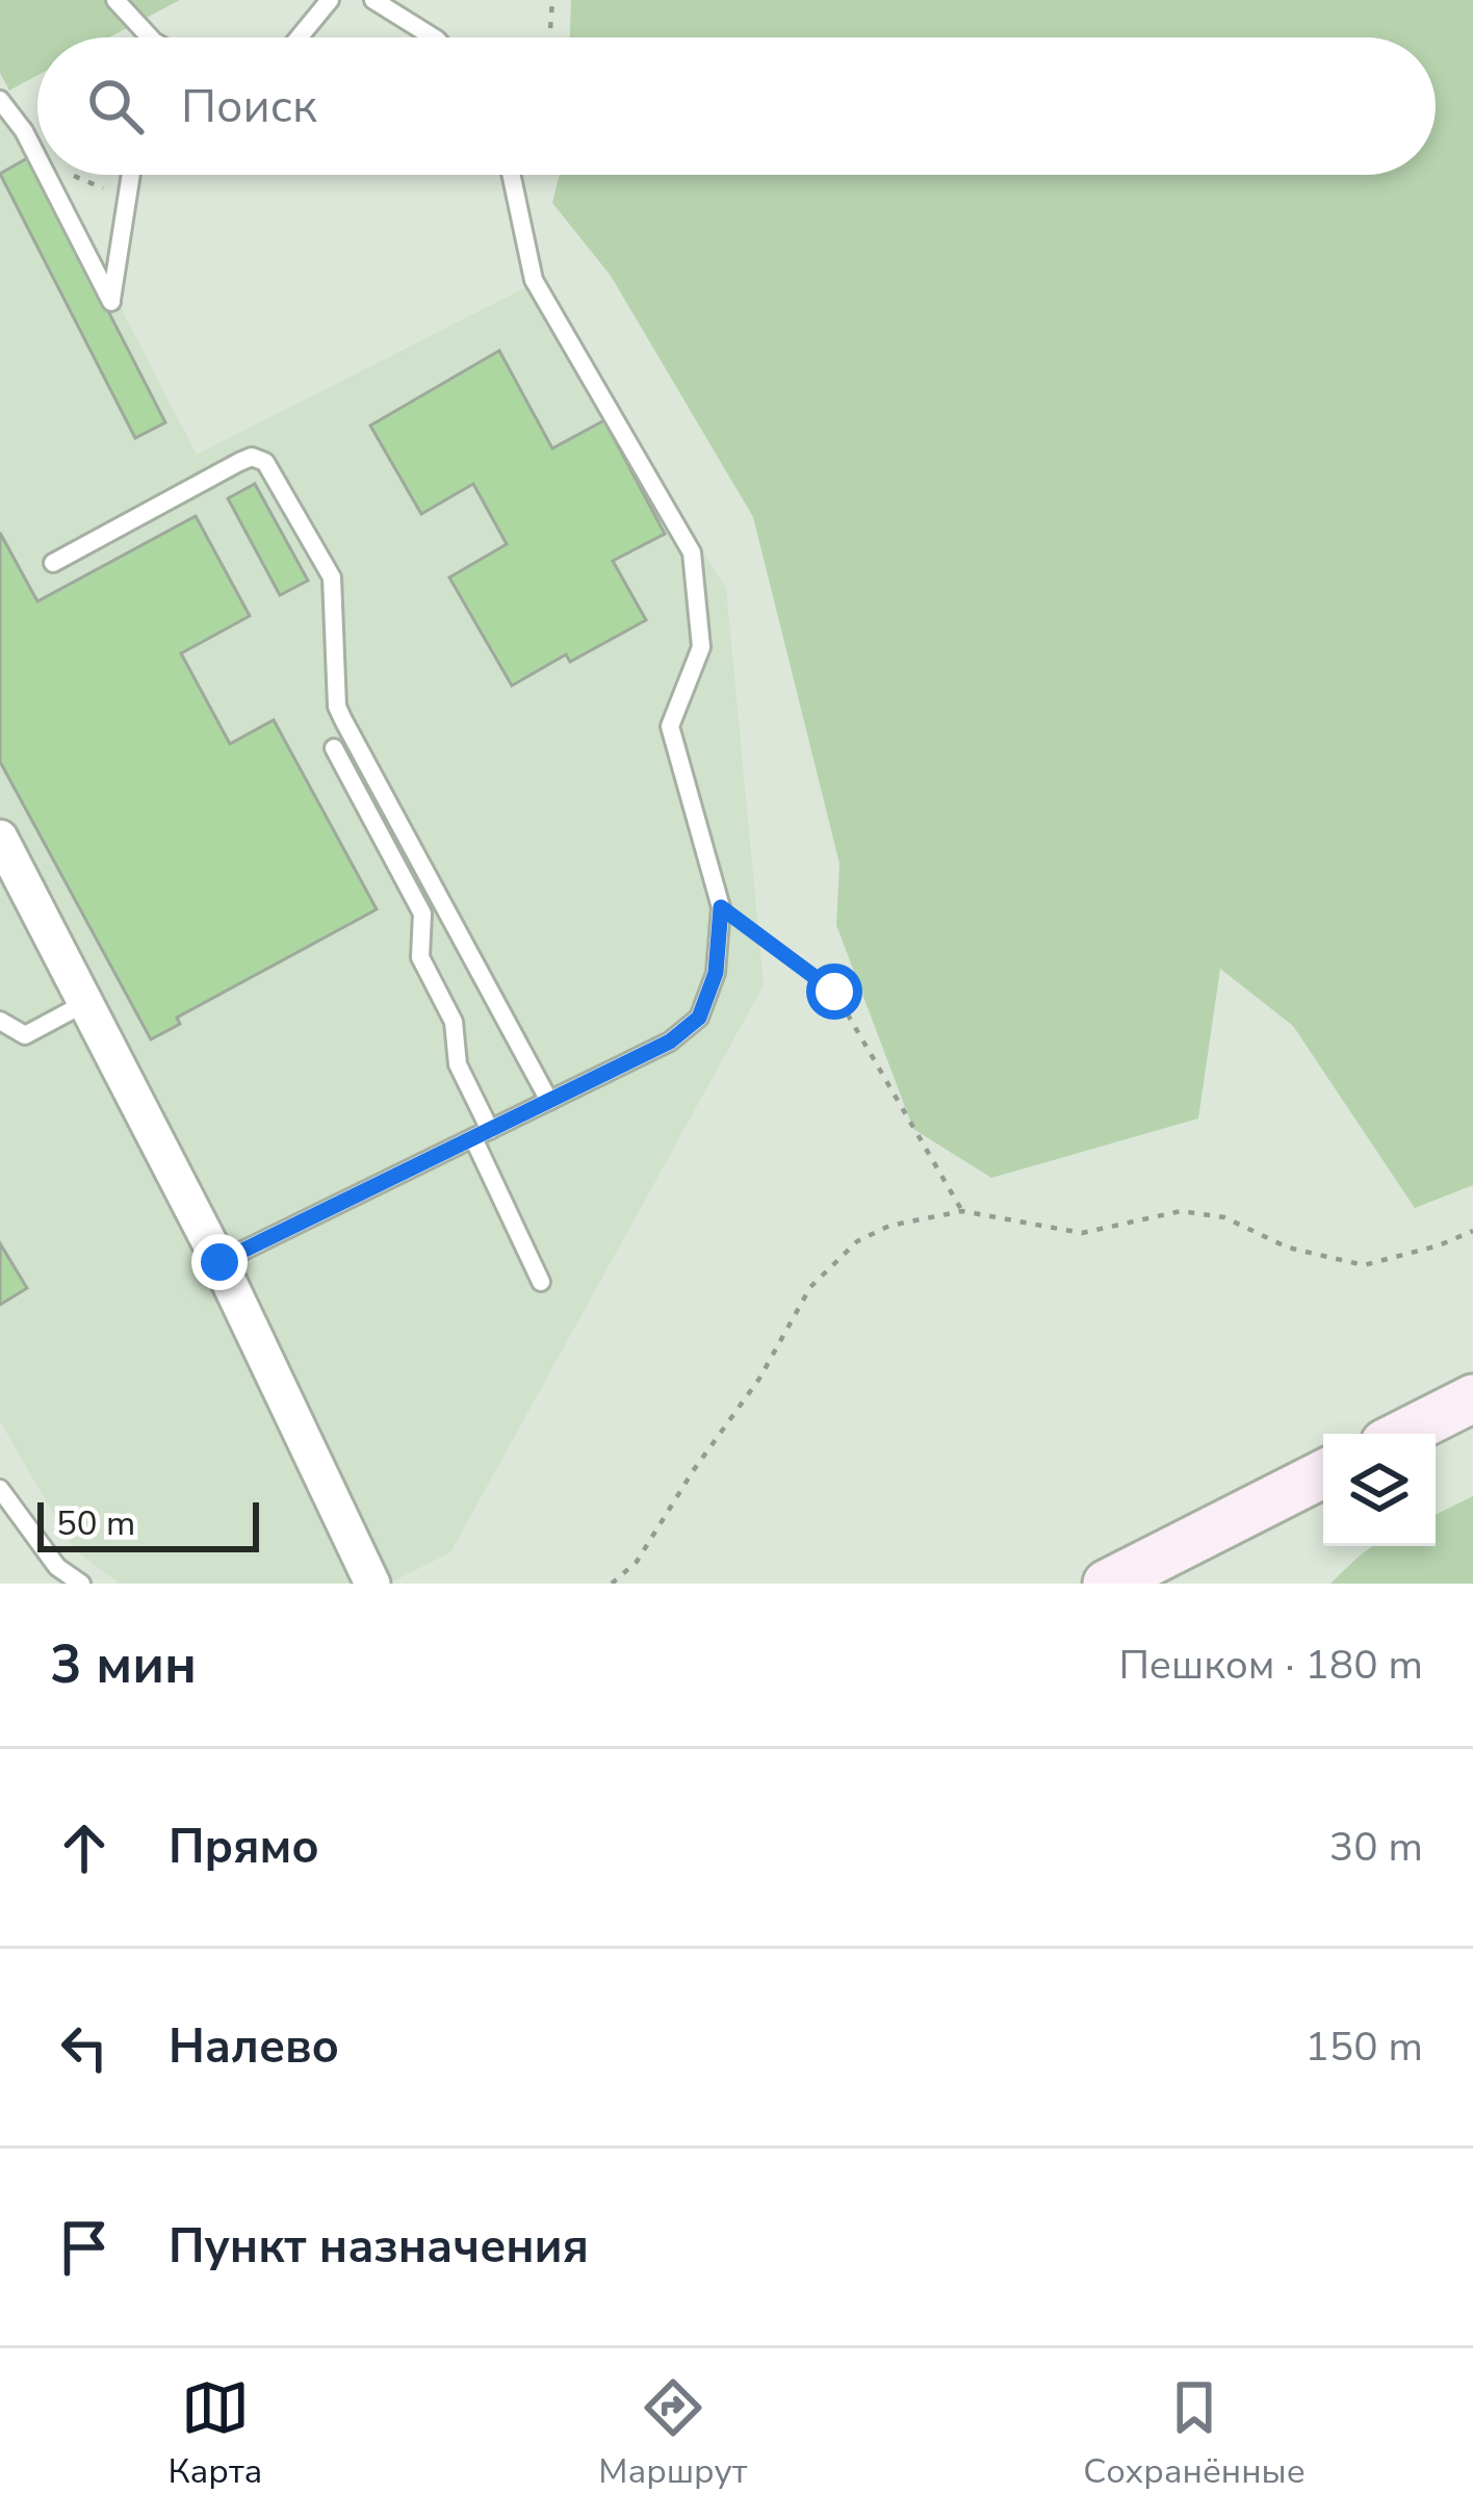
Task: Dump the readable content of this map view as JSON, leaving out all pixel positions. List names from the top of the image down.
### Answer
{
  "scale_bar": "50 m",
  "page": {
    "search": "Поиск",
    "scale": "50 m",
    "heading": ["3 мин", "Пешком · 180 m"],
    "list": [
      ["Прямо", "30 m"],
      ["Налево", "150 m"],
      "Пункт назначения"
    ],
    "nav": ["Карта", "Маршрут", "Сохранённые"]
  }
}
